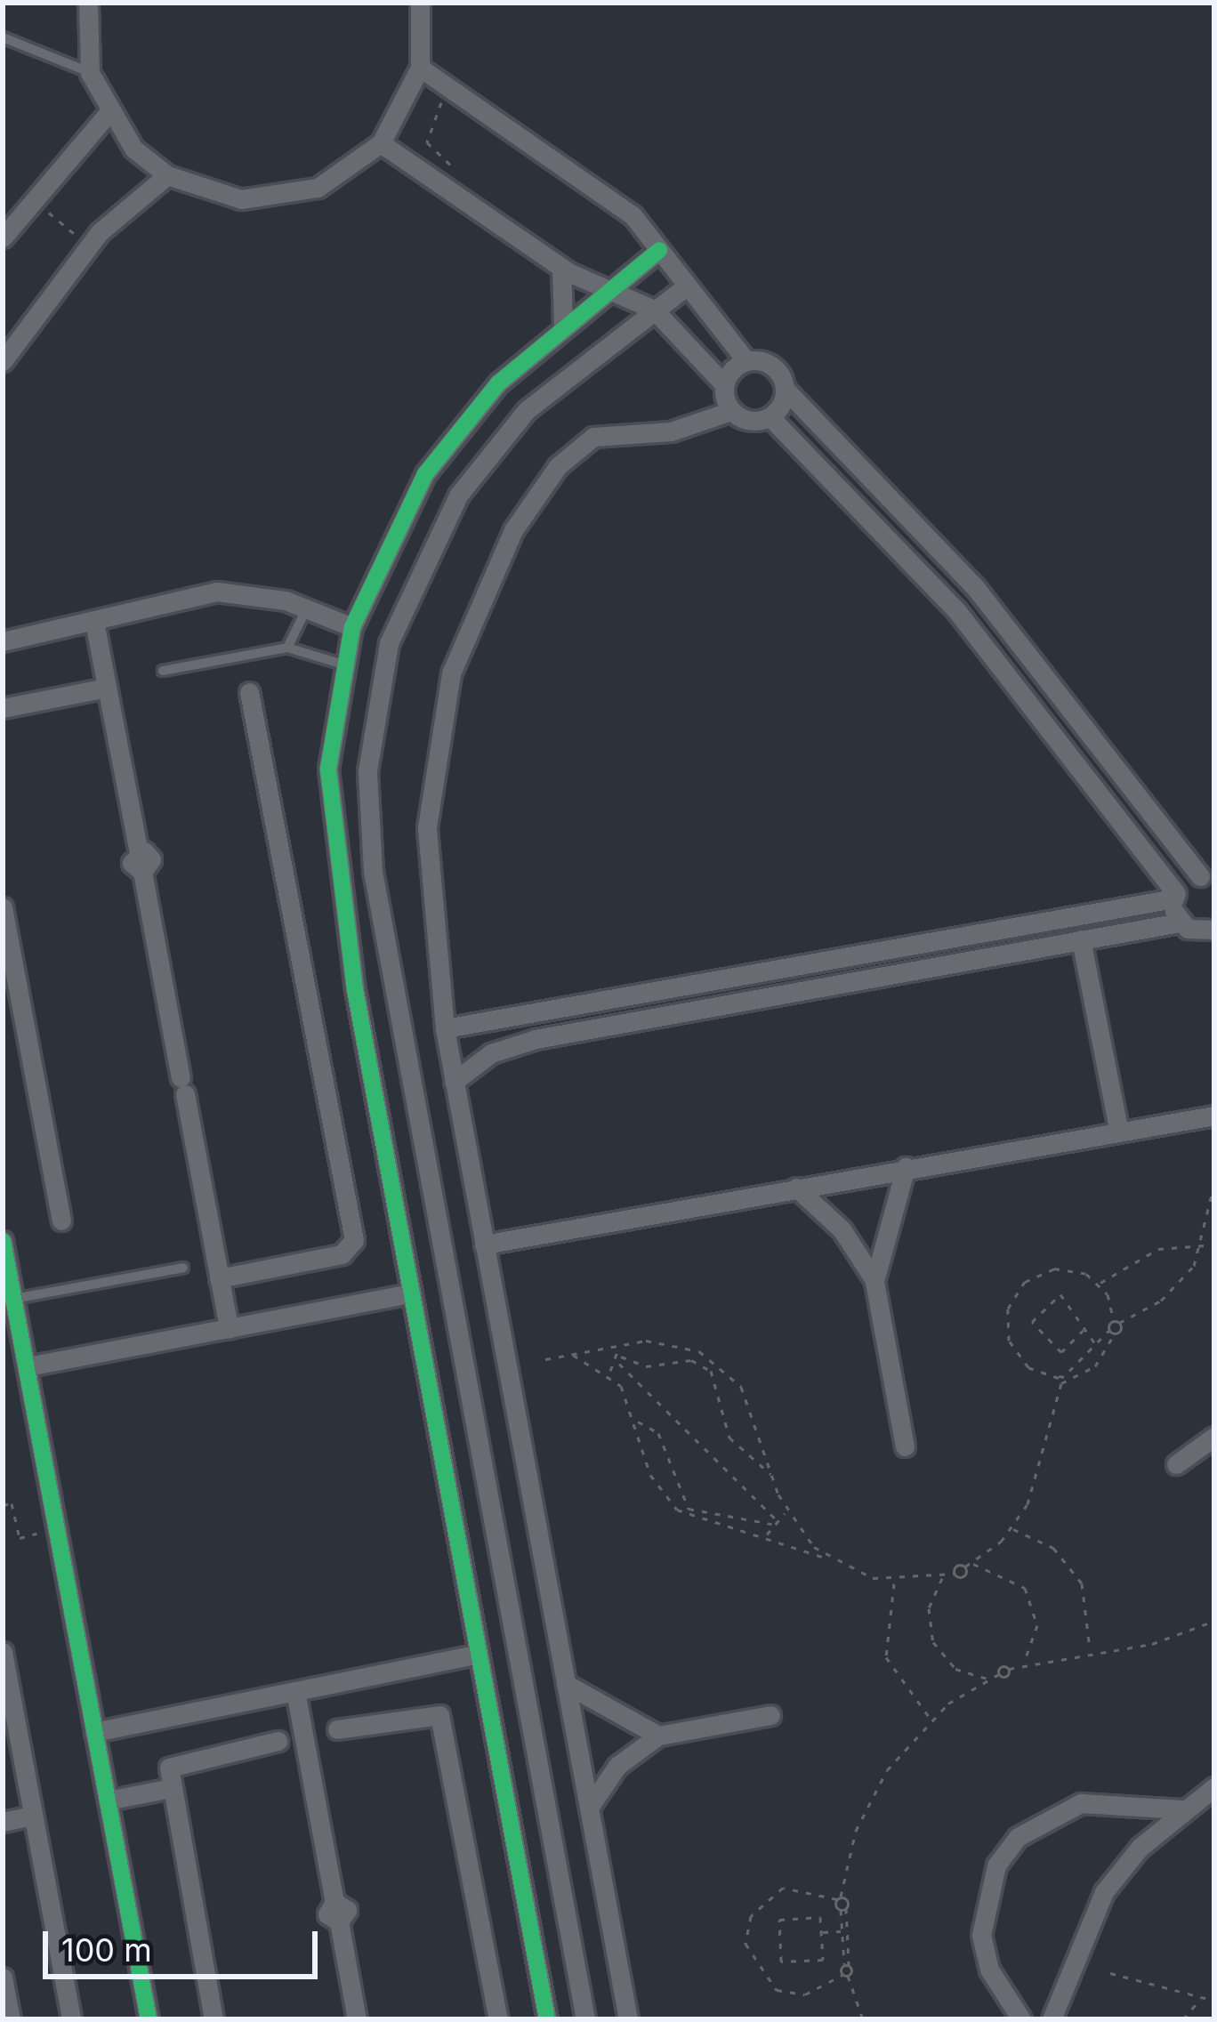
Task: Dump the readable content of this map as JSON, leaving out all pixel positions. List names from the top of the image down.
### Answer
{
  "scale_bar": "100 m"
}
